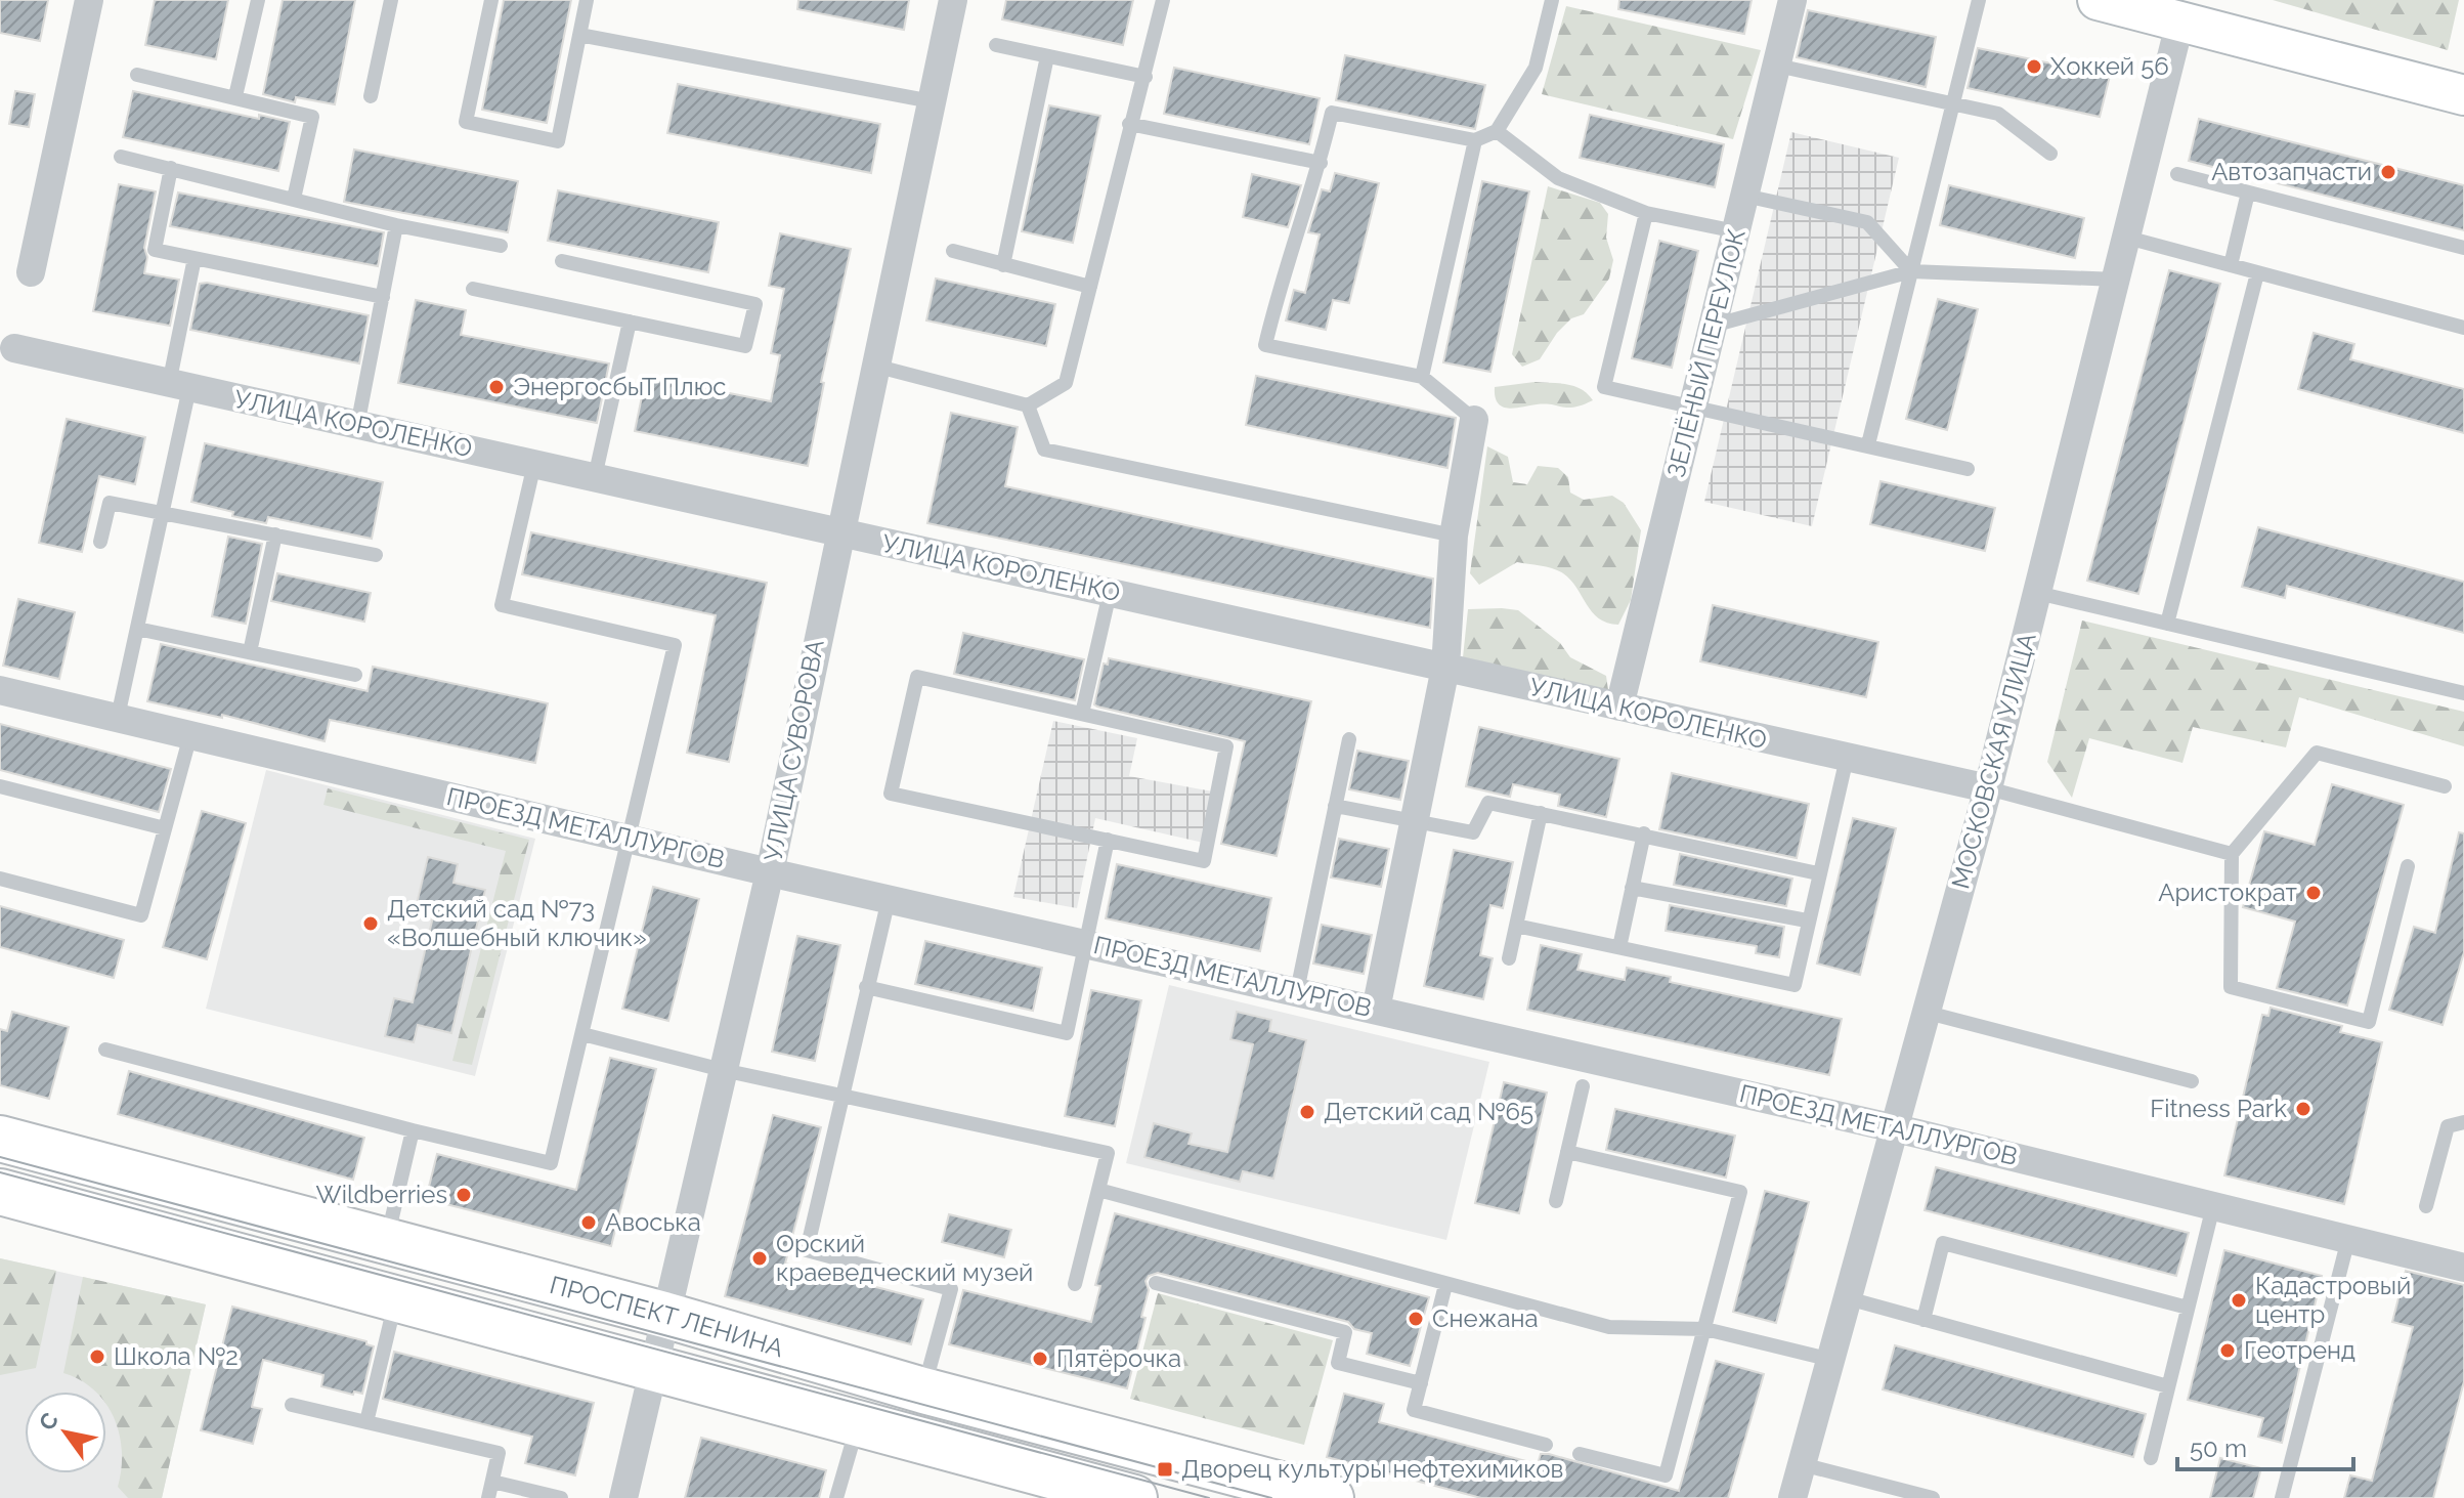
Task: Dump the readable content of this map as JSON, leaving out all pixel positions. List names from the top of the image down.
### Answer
{
  "streets": {
    "main road": ["ПРОСПЕКТ ЛЕНИНА"],
    "street": [
      "ЗЕЛЁНЫЙ ПЕРЕУЛОК",
      "УЛИЦА КОРОЛЕНКО",
      "УЛИЦА СУВОРОВА",
      "МОСКОВСКАЯ УЛИЦА",
      "ПРОЕЗД МЕТАЛЛУРГОВ"
    ]
  },
  "crossings": [
    ["ЗЕЛЁНЫЙ ПЕРЕУЛОК", "УЛИЦА КОРОЛЕНКО"],
    ["УЛИЦА КОРОЛЕНКО", "УЛИЦА СУВОРОВА"],
    ["УЛИЦА КОРОЛЕНКО", "МОСКОВСКАЯ УЛИЦА"],
    ["УЛИЦА СУВОРОВА", "ПРОЕЗД МЕТАЛЛУРГОВ"],
    ["УЛИЦА СУВОРОВА", "ПРОСПЕКТ ЛЕНИНА"],
    ["МОСКОВСКАЯ УЛИЦА", "ПРОЕЗД МЕТАЛЛУРГОВ"]
  ],
  "places": {
    "other": [
      "Хоккей 56",
      "Автозапчасти",
      "ЭнергосбыТ Плюс",
      "Аристократ",
      "Детский сад №73 «Волшебный ключик»",
      "Fitness Park",
      "Детский сад №65",
      "Wildberries",
      "Авоська",
      "Орский краеведческий музей",
      "Кадастровый центр",
      "Снежана",
      "Геотренд",
      "Школа №2",
      "Пятёрочка"
    ],
    "transit": ["Дворец культуры нефтехимиков"]
  },
  "scale_bar": "50 m",
  "north": "top left"
}
